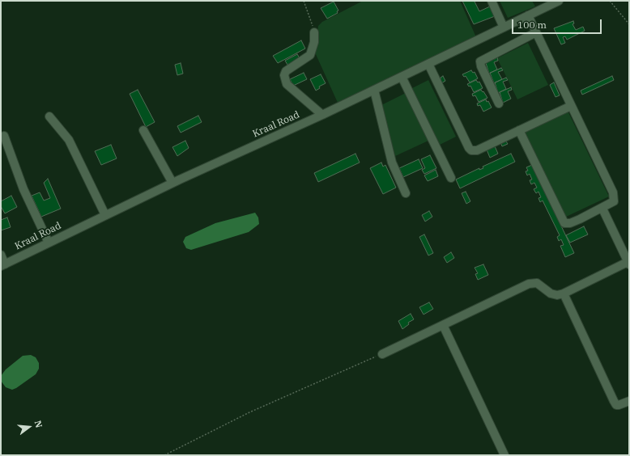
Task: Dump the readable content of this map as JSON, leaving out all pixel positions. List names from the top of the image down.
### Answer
{
  "streets": {
    "street": ["Kraal Road"]
  },
  "scale_bar": "100 m",
  "north": "right"
}
